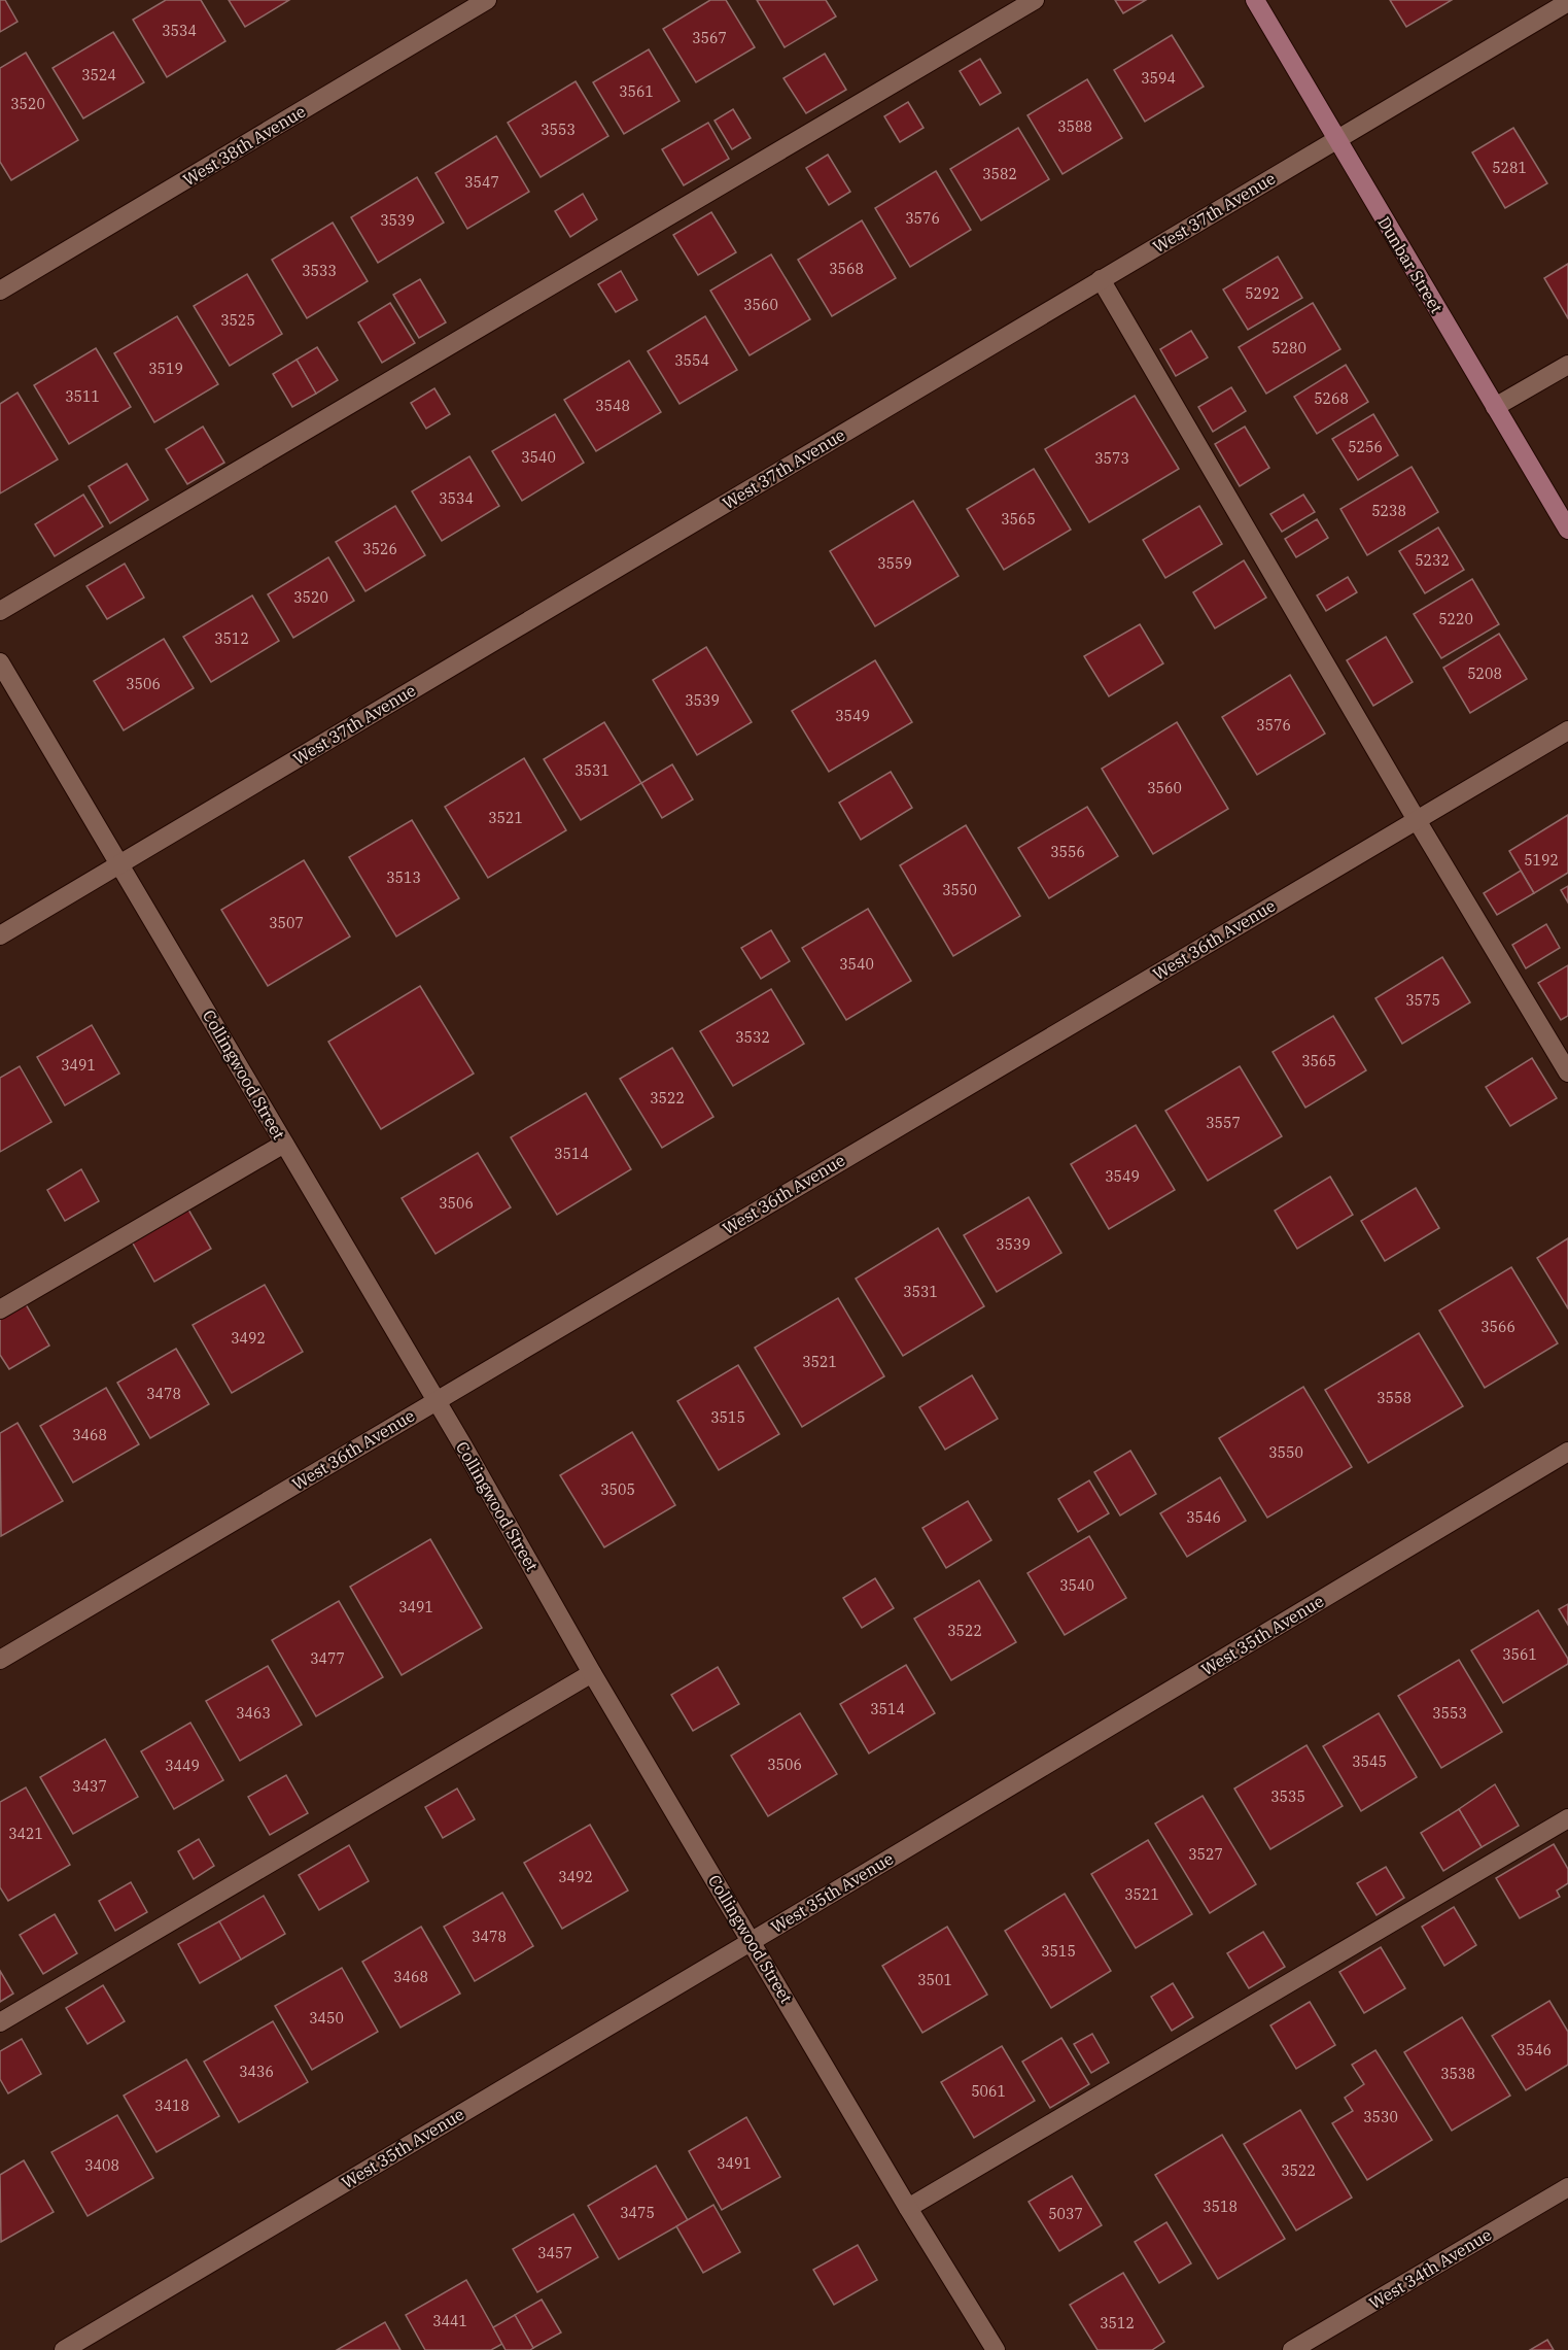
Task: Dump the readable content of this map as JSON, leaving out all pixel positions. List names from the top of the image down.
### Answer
{
  "streets": {
    "main road": ["Dunbar Street"],
    "street": [
      "West 38th Avenue",
      "West 37th Avenue",
      "West 36th Avenue",
      "Collingwood Street",
      "West 35th Avenue",
      "West 34th Avenue"
    ]
  },
  "crossings": [
    ["West 37th Avenue", "Dunbar Street"],
    ["West 37th Avenue", "Collingwood Street"],
    ["West 36th Avenue", "Collingwood Street"],
    ["Collingwood Street", "West 35th Avenue"]
  ],
  "house_numbers": [
    "3534",
    "3567",
    "3524",
    "3594",
    "3561",
    "3520",
    "3588",
    "3553",
    "5281",
    "3582",
    "3547",
    "3576",
    "3539",
    "3568",
    "3533",
    "5292",
    "3560",
    "3525",
    "5280",
    "3554",
    "3519",
    "3511",
    "5268",
    "3548",
    "5256",
    "3540",
    "3573",
    "3534",
    "5238",
    "3565",
    "3526",
    "5232",
    "3559",
    "3520",
    "5220",
    "3512",
    "5208",
    "3506",
    "3539",
    "3549",
    "3576",
    "3531",
    "3560",
    "3521",
    "3556",
    "5192",
    "3513",
    "3550",
    "3507",
    "3540",
    "3575",
    "3532",
    "3565",
    "3491",
    "3522",
    "3557",
    "3514",
    "3549",
    "3506",
    "3539",
    "3531",
    "3566",
    "3492",
    "3521",
    "3478",
    "3558",
    "3515",
    "3468",
    "3550",
    "3505",
    "3546",
    "3540",
    "3491",
    "3522",
    "3561",
    "3477",
    "3514",
    "3463",
    "3553",
    "3545",
    "3506",
    "3449",
    "3437",
    "3535",
    "3421",
    "3527",
    "3492",
    "3521",
    "3478",
    "3515",
    "3468",
    "3501",
    "3450",
    "3546",
    "3436",
    "3538",
    "5061",
    "3418",
    "3530",
    "3491",
    "3408",
    "3522",
    "3518",
    "3475",
    "5037",
    "3457",
    "3441",
    "3512"
  ]
}
